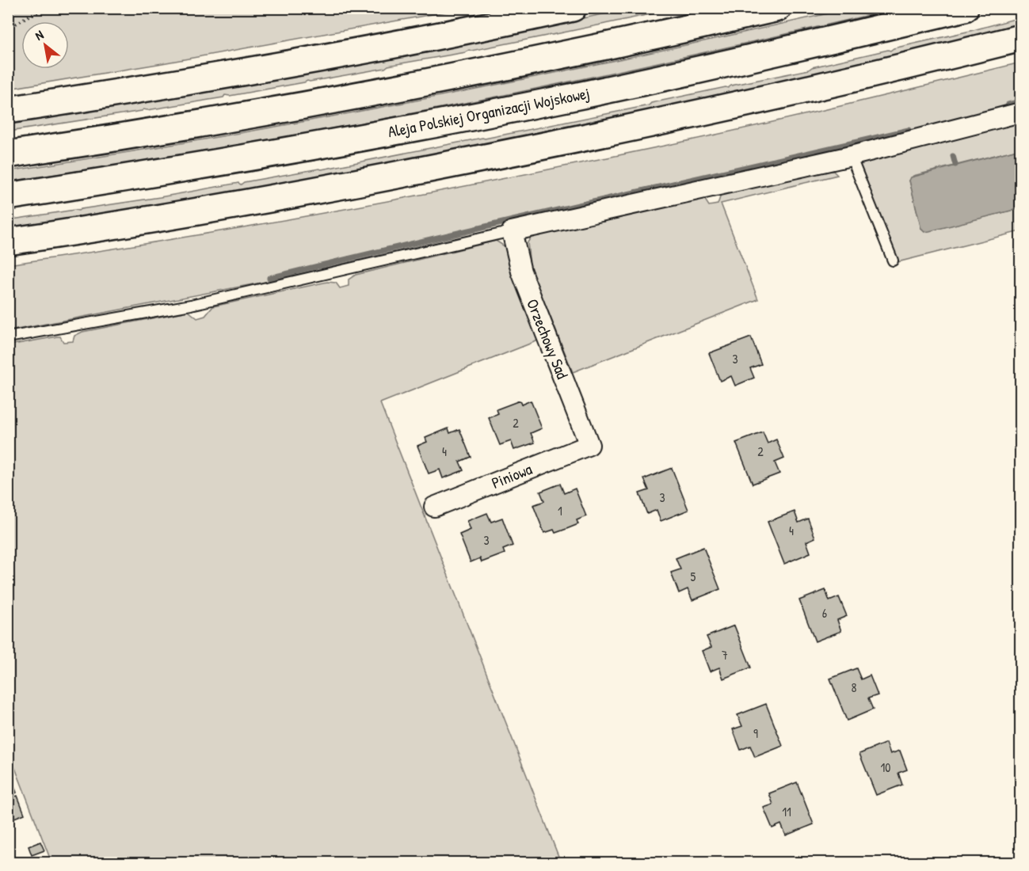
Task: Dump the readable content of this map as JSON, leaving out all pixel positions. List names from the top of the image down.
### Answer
{
  "streets": {
    "highway": ["Aleja Polskiej Organizacji Wojskowej"],
    "street": ["Orzechowy Sad", "Piniowa"]
  },
  "crossings": [
    ["Orzechowy Sad", "Piniowa"]
  ],
  "house_numbers": [
    "3",
    "2",
    "4",
    "2",
    "3",
    "1",
    "4",
    "3",
    "5",
    "6",
    "7",
    "8",
    "9",
    "10",
    "11"
  ],
  "north": "top left"
}
